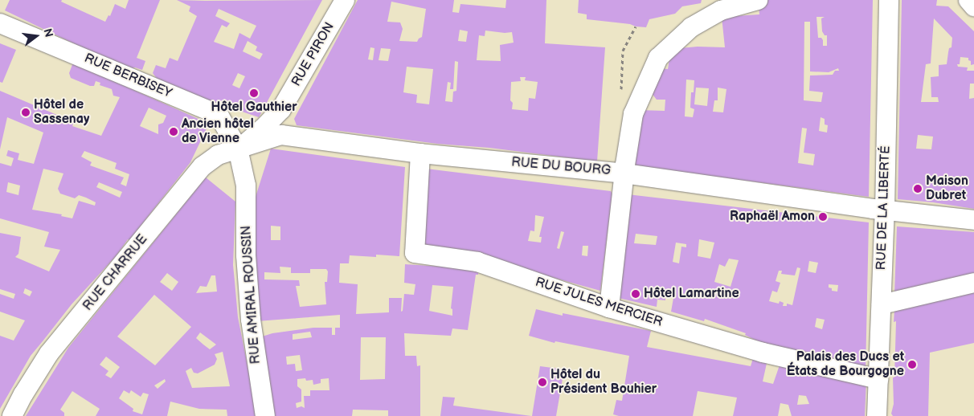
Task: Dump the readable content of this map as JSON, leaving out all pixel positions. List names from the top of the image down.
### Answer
{
  "streets": {
    "street": [
      "RUE PIRON",
      "RUE BERBISEY",
      "RUE DU BOURG",
      "RUE DE LA LIBERTÉ",
      "RUE CHARRUE",
      "RUE AMIRAL ROUSSIN",
      "RUE JULES MERCIER"
    ]
  },
  "crossings": [
    ["RUE PIRON", "RUE BERBISEY"],
    ["RUE PIRON", "RUE DU BOURG"],
    ["RUE PIRON", "RUE CHARRUE"],
    ["RUE PIRON", "RUE AMIRAL ROUSSIN"],
    ["RUE BERBISEY", "RUE DU BOURG"],
    ["RUE BERBISEY", "RUE CHARRUE"],
    ["RUE BERBISEY", "RUE AMIRAL ROUSSIN"],
    ["RUE DU BOURG", "RUE DE LA LIBERTÉ"],
    ["RUE DU BOURG", "RUE CHARRUE"],
    ["RUE DU BOURG", "RUE AMIRAL ROUSSIN"],
    ["RUE DU BOURG", "RUE JULES MERCIER"],
    ["RUE DE LA LIBERTÉ", "RUE JULES MERCIER"],
    ["RUE CHARRUE", "RUE AMIRAL ROUSSIN"]
  ],
  "places": [
    "Hôtel Gauthier",
    "Hôtel de Sassenay",
    "Ancien hôtel de Vienne",
    "Maison Dubret",
    "Raphaël Amon",
    "Hôtel Lamartine",
    "Palais des Ducs et États de Bourgogne",
    "Hôtel du Président Bouhier"
  ],
  "north": "right"
}
